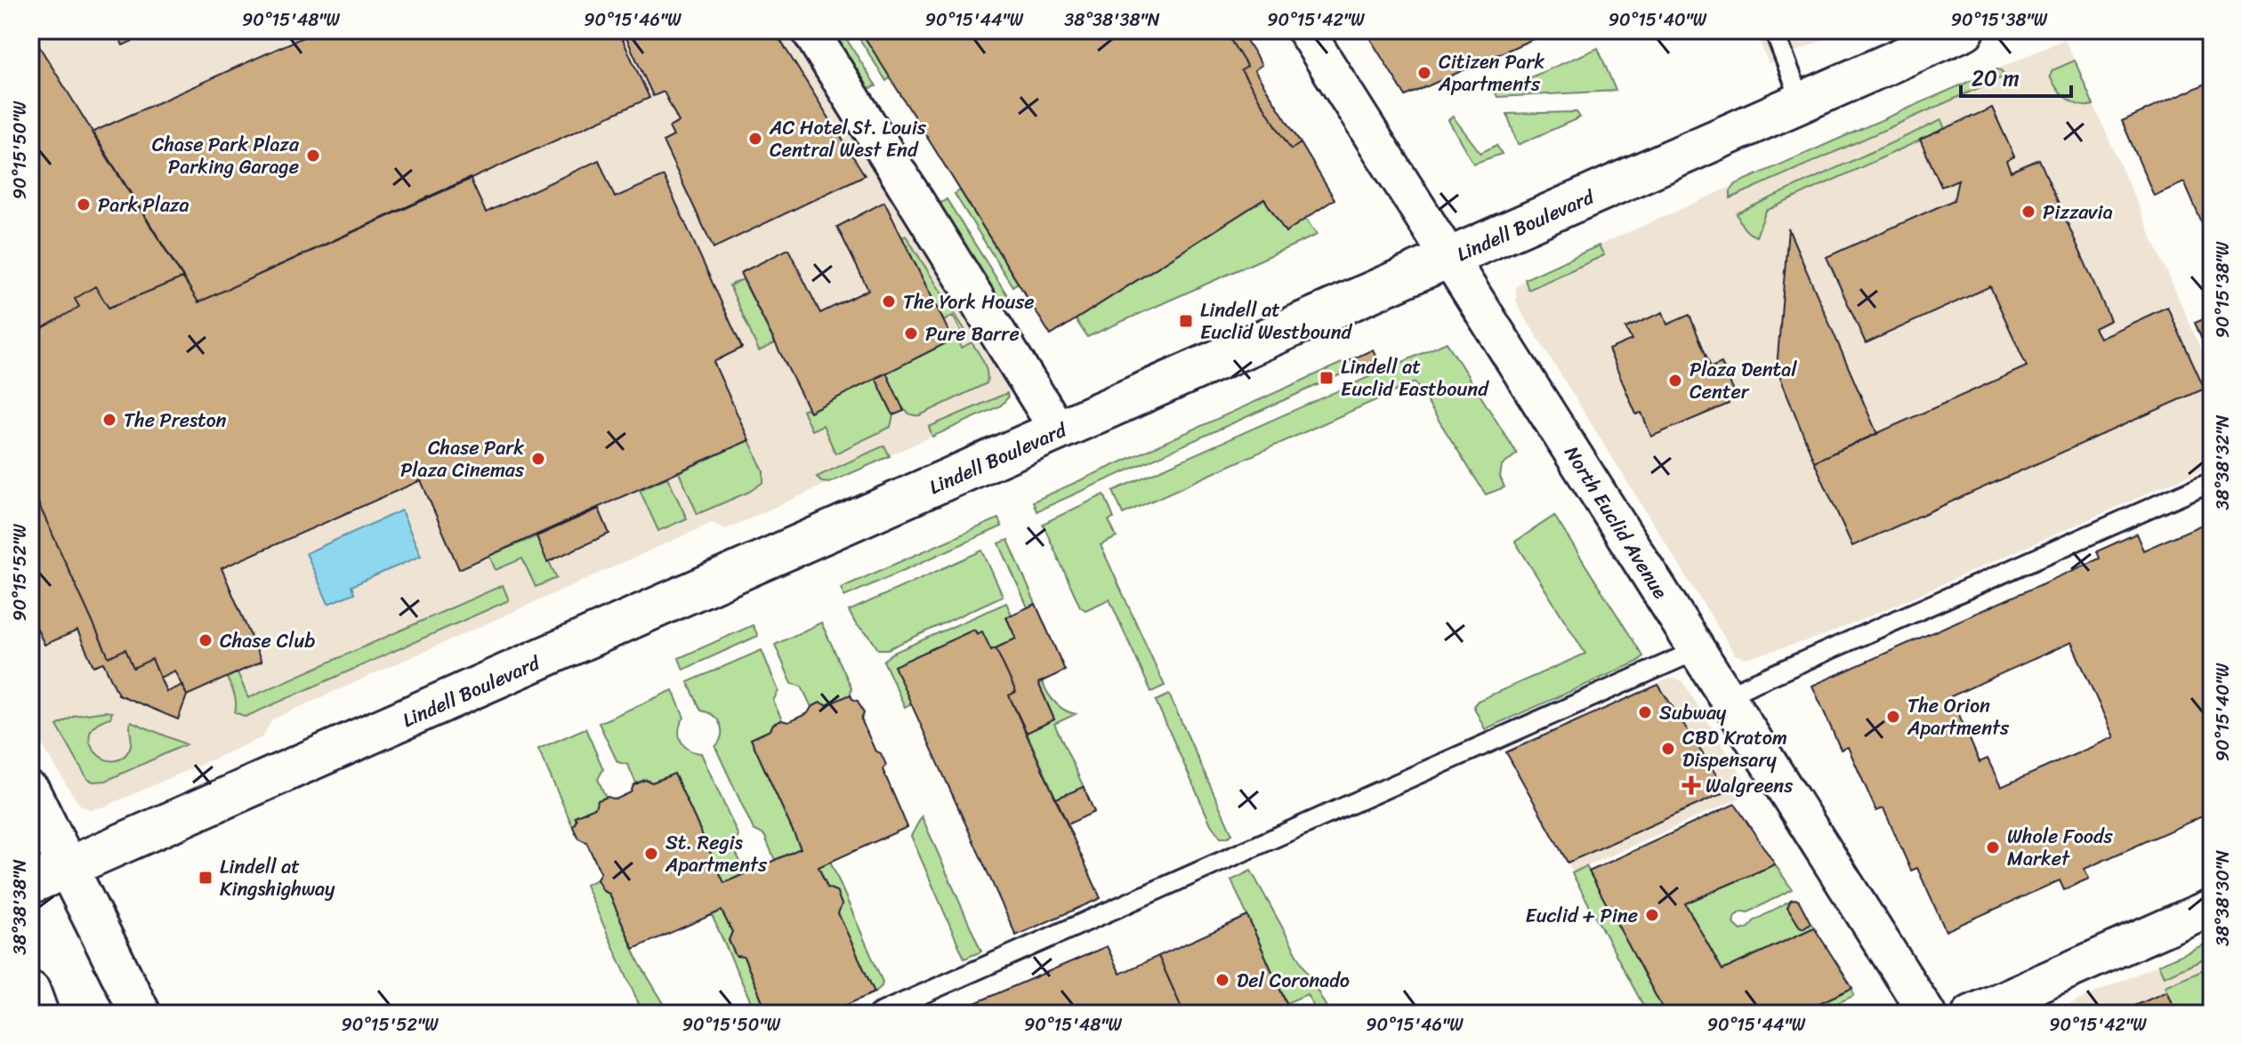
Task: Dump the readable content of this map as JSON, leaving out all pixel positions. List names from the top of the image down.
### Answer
{
  "streets": {
    "main road": ["Lindell Boulevard"],
    "street": ["North Euclid Avenue"]
  },
  "crossings": [
    ["Lindell Boulevard", "North Euclid Avenue"]
  ],
  "places": {
    "other": [
      "Citizen Park Apartments",
      "AC Hotel St. Louis Central West End",
      "Chase Park Plaza Parking Garage",
      "Park Plaza",
      "Pizzavia",
      "The York House",
      "Pure Barre",
      "Plaza Dental Center",
      "The Preston",
      "Chase Park Plaza Cinemas",
      "Chase Club",
      "Subway",
      "The Orion Apartments",
      "CBD Kratom Dispensary",
      "Whole Foods Market",
      "St. Regis Apartments",
      "Euclid + Pine",
      "Del Coronado"
    ],
    "transit": ["Lindell at Euclid Westbound", "Lindell at Euclid Eastbound", "Lindell at Kingshighway"],
    "health": ["Walgreens"]
  },
  "scale_bar": "20 m",
  "coordinates": [
    "90°15'48\"W",
    "90°15'46\"W",
    "90°15'44\"W",
    "38°38'38\"N",
    "90°15'42\"W",
    "90°15'40\"W",
    "90°15'38\"W",
    "90°15'50\"W",
    "38°38'32\"N",
    "90°15'52\"W",
    "38°38'30\"N"
  ]
}
